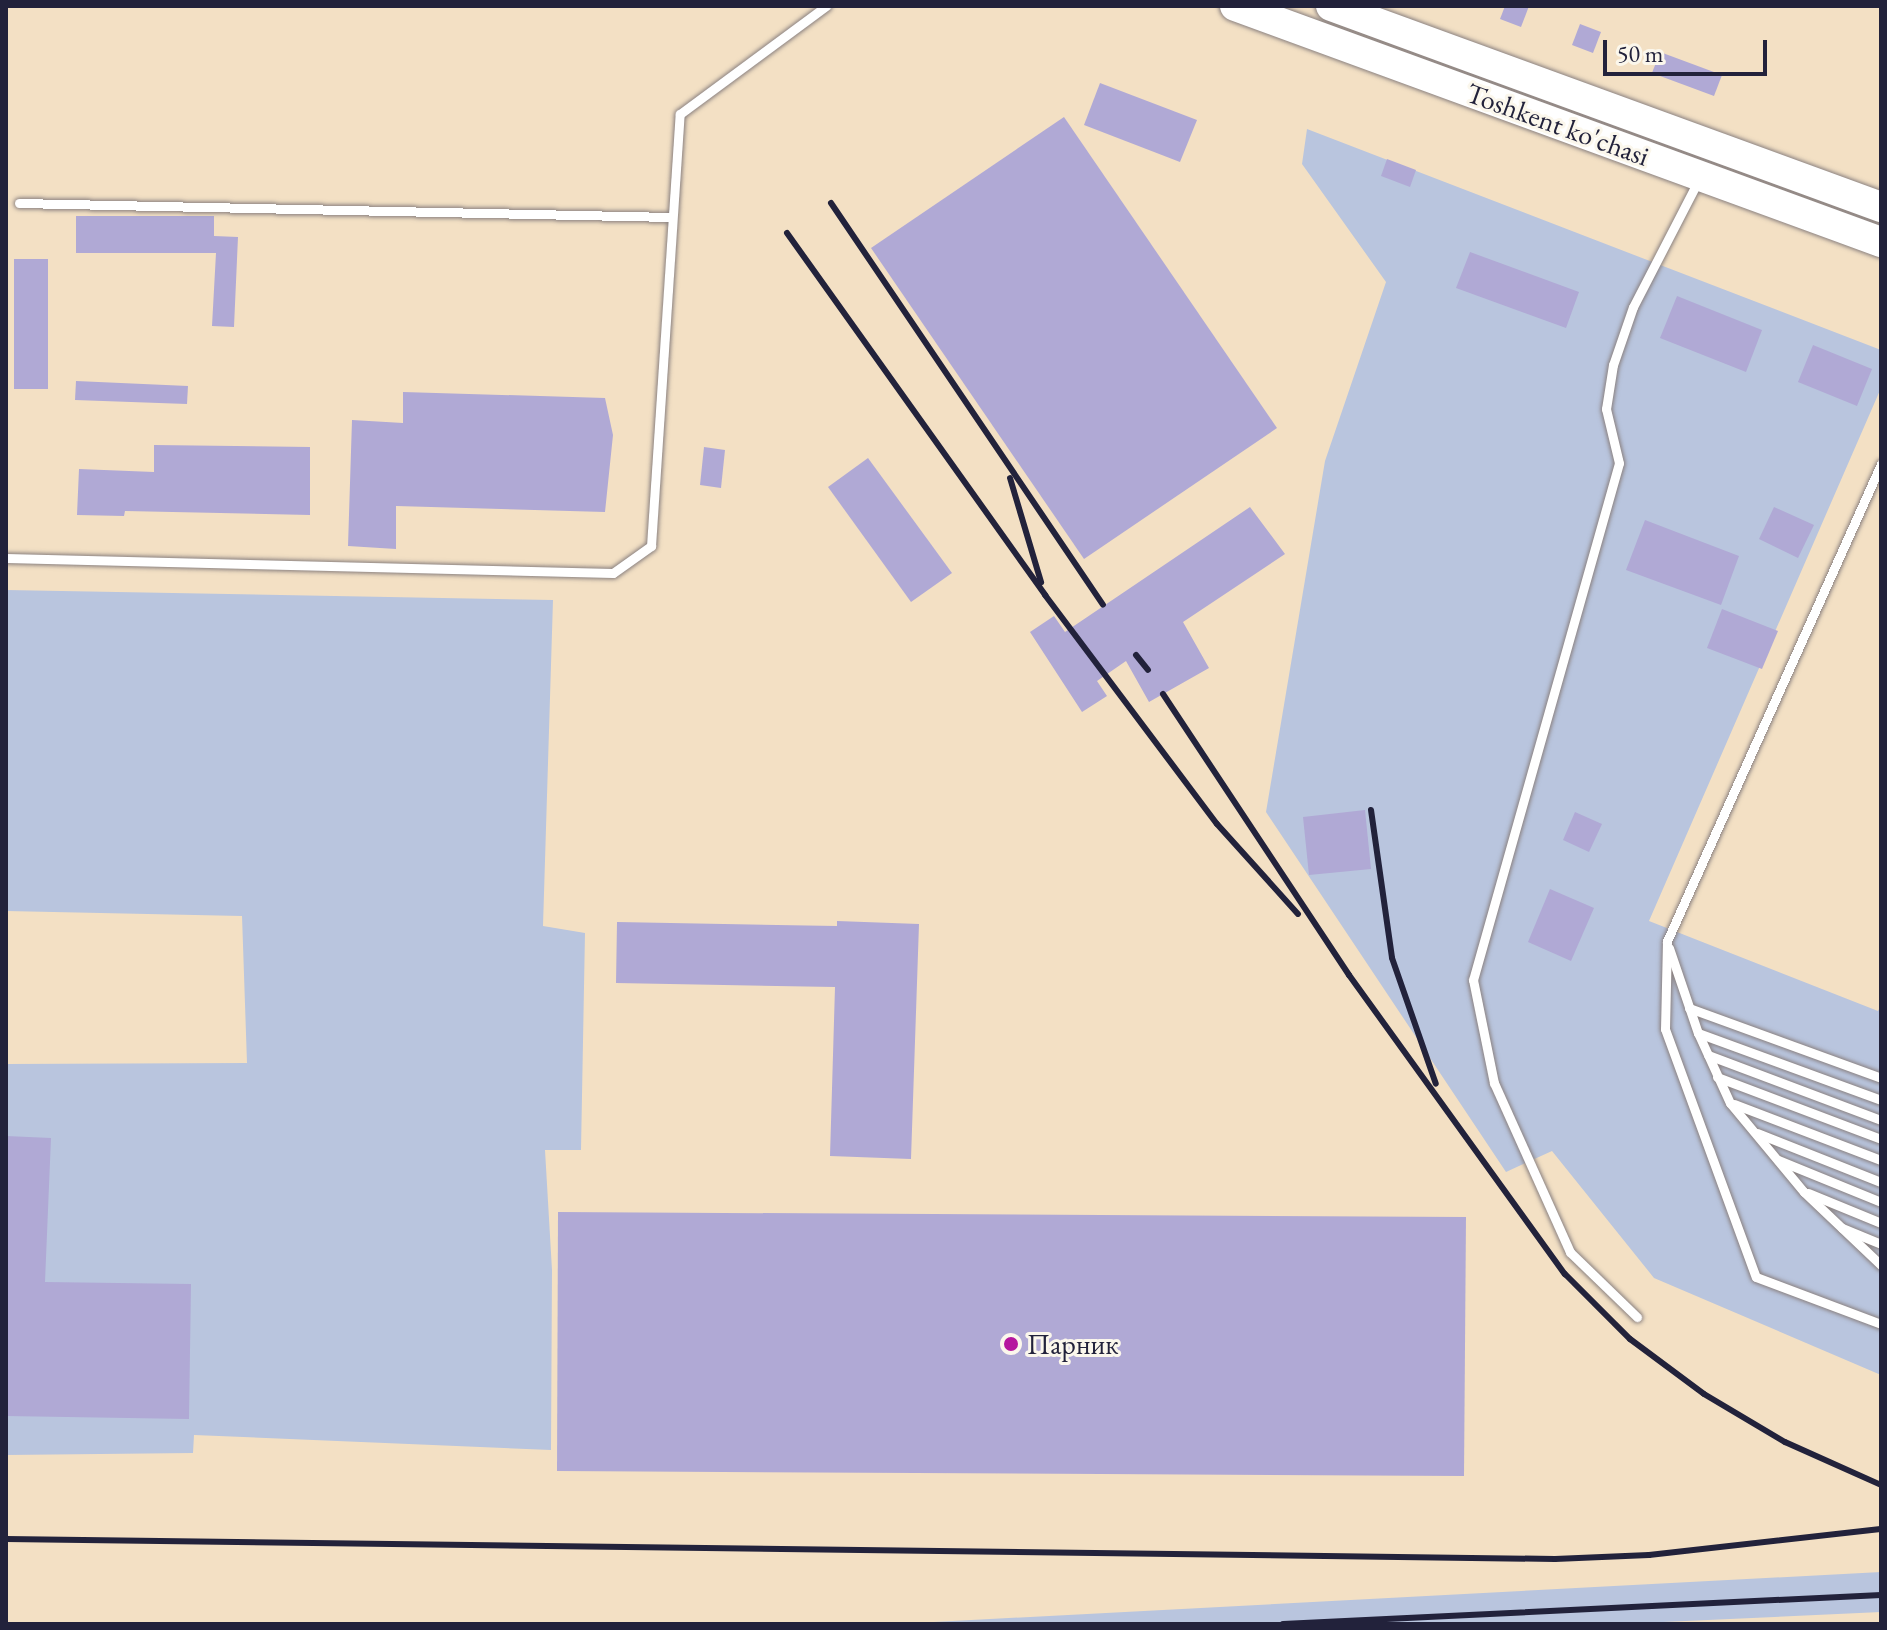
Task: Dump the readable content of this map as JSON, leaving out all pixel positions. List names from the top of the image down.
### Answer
{
  "streets": {
    "main road": ["Toshkent ko'chasi"]
  },
  "places": ["Парник"],
  "scale_bar": "50 m"
}
